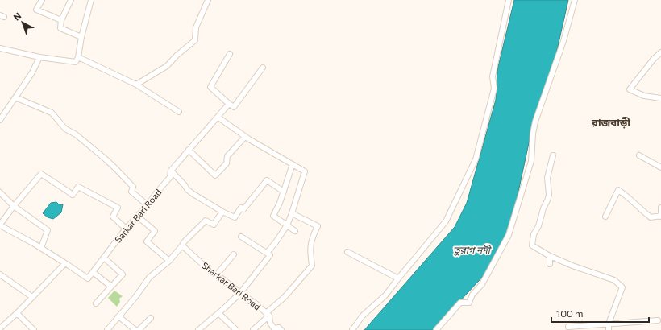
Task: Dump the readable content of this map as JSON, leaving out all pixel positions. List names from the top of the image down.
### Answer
{
  "streets": {
    "street": ["Sarkar Bari Road", "Sharkar Bari Road"]
  },
  "districts": ["রাজবাড়ী"],
  "water": ["তুরাগ নদী"],
  "scale_bar": "100 m",
  "north": "top left"
}
